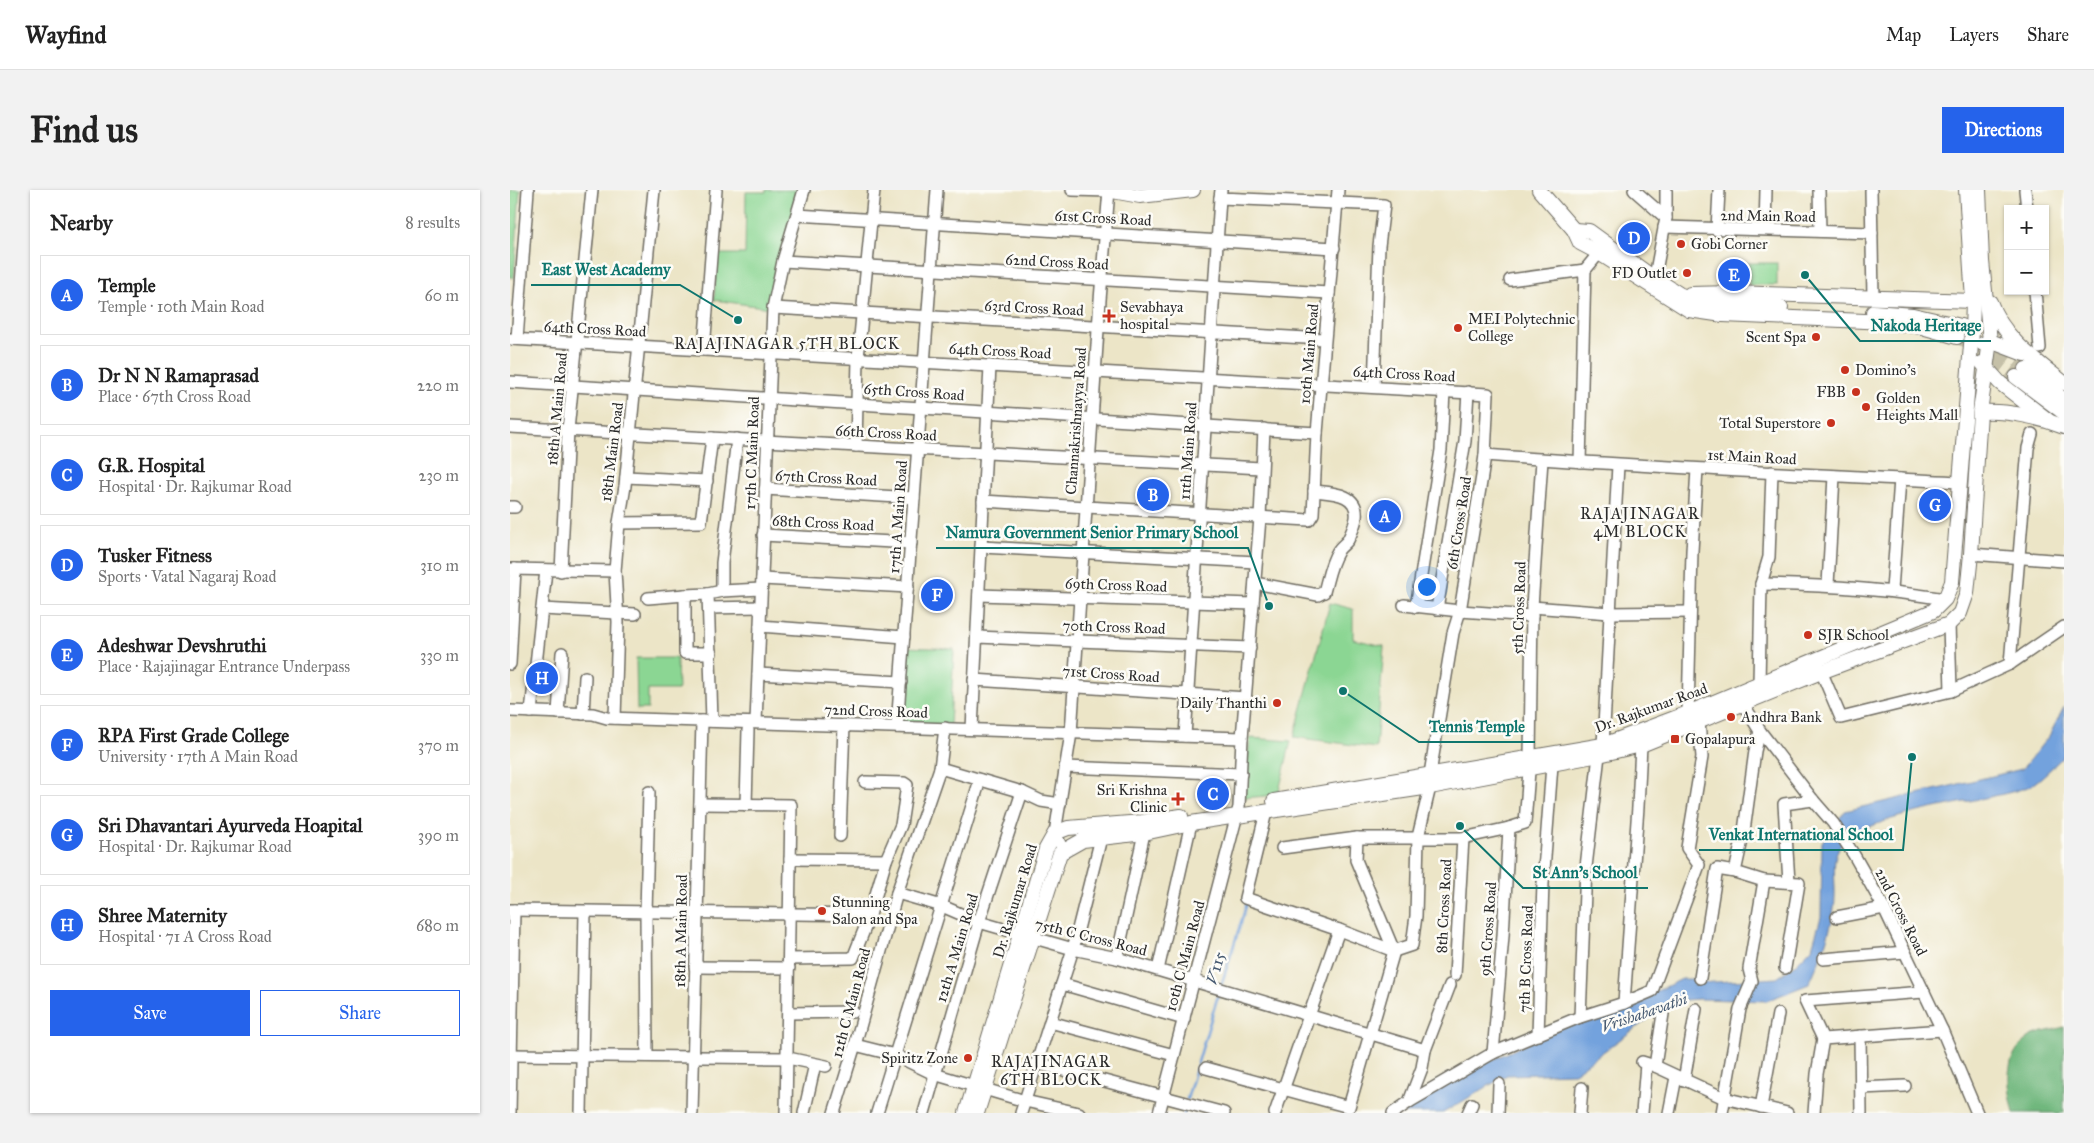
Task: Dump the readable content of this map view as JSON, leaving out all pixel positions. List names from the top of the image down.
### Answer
{
  "streets": {
    "main road": ["Dr. Rajkumar Road"],
    "street": [
      "2nd Main Road",
      "61st Cross Road",
      "62nd Cross Road",
      "63rd Cross Road",
      "64th Cross Road",
      "10th Main Road",
      "65th Cross Road",
      "18th A Main Road",
      "Channakrishnayya Road",
      "66th Cross Road",
      "11th Main Road",
      "18th Main Road",
      "17th C Main Road",
      "1st Main Road",
      "67th Cross Road",
      "17th A Main Road",
      "68th Cross Road",
      "6th Cross Road",
      "69th Cross Road",
      "5th Cross Road",
      "70th Cross Road",
      "71st Cross Road",
      "72nd Cross Road",
      "8th Cross Road",
      "2nd Cross Road",
      "9th Cross Road",
      "75th C Cross Road",
      "12th A Main Road",
      "10th C Main Road",
      "7th B Cross Road",
      "12th C Main Road"
    ]
  },
  "crossings": [
    ["61st Cross Road", "10th Main Road"],
    ["61st Cross Road", "Channakrishnayya Road"],
    ["61st Cross Road", "11th Main Road"],
    ["61st Cross Road", "17th C Main Road"],
    ["61st Cross Road", "17th A Main Road"],
    ["62nd Cross Road", "10th Main Road"],
    ["62nd Cross Road", "Channakrishnayya Road"],
    ["62nd Cross Road", "11th Main Road"],
    ["62nd Cross Road", "17th C Main Road"],
    ["62nd Cross Road", "17th A Main Road"],
    ["63rd Cross Road", "10th Main Road"],
    ["63rd Cross Road", "Channakrishnayya Road"],
    ["63rd Cross Road", "11th Main Road"],
    ["63rd Cross Road", "17th C Main Road"],
    ["63rd Cross Road", "17th A Main Road"],
    ["64th Cross Road", "10th Main Road"],
    ["64th Cross Road", "18th A Main Road"],
    ["64th Cross Road", "Channakrishnayya Road"],
    ["64th Cross Road", "11th Main Road"],
    ["64th Cross Road", "18th Main Road"],
    ["64th Cross Road", "17th C Main Road"],
    ["64th Cross Road", "17th A Main Road"],
    ["64th Cross Road", "6th Cross Road"],
    ["10th Main Road", "65th Cross Road"],
    ["10th Main Road", "10th C Main Road"],
    ["65th Cross Road", "18th A Main Road"],
    ["65th Cross Road", "Channakrishnayya Road"],
    ["65th Cross Road", "11th Main Road"],
    ["65th Cross Road", "18th Main Road"],
    ["65th Cross Road", "17th C Main Road"],
    ["65th Cross Road", "17th A Main Road"],
    ["65th Cross Road", "10th C Main Road"],
    ["18th A Main Road", "66th Cross Road"],
    ["18th A Main Road", "72nd Cross Road"],
    ["Channakrishnayya Road", "66th Cross Road"],
    ["Channakrishnayya Road", "69th Cross Road"],
    ["Channakrishnayya Road", "70th Cross Road"],
    ["Channakrishnayya Road", "71st Cross Road"],
    ["Channakrishnayya Road", "Dr. Rajkumar Road"],
    ["Channakrishnayya Road", "72nd Cross Road"],
    ["66th Cross Road", "11th Main Road"],
    ["66th Cross Road", "18th Main Road"],
    ["66th Cross Road", "17th C Main Road"],
    ["66th Cross Road", "17th A Main Road"],
    ["66th Cross Road", "10th C Main Road"],
    ["11th Main Road", "69th Cross Road"],
    ["11th Main Road", "70th Cross Road"],
    ["11th Main Road", "71st Cross Road"],
    ["11th Main Road", "72nd Cross Road"],
    ["18th Main Road", "72nd Cross Road"],
    ["17th C Main Road", "67th Cross Road"],
    ["17th C Main Road", "68th Cross Road"],
    ["17th C Main Road", "72nd Cross Road"],
    ["1st Main Road", "6th Cross Road"],
    ["1st Main Road", "5th Cross Road"],
    ["67th Cross Road", "17th A Main Road"],
    ["17th A Main Road", "68th Cross Road"],
    ["17th A Main Road", "72nd Cross Road"],
    ["6th Cross Road", "Dr. Rajkumar Road"],
    ["69th Cross Road", "10th C Main Road"],
    ["5th Cross Road", "Dr. Rajkumar Road"],
    ["70th Cross Road", "10th C Main Road"],
    ["71st Cross Road", "10th C Main Road"],
    ["Dr. Rajkumar Road", "2nd Cross Road"],
    ["Dr. Rajkumar Road", "75th C Cross Road"],
    ["Dr. Rajkumar Road", "10th C Main Road"],
    ["Dr. Rajkumar Road", "7th B Cross Road"],
    ["72nd Cross Road", "10th C Main Road"],
    ["72nd Cross Road", "12th C Main Road"],
    ["8th Cross Road", "75th C Cross Road"],
    ["75th C Cross Road", "12th A Main Road"],
    ["75th C Cross Road", "10th C Main Road"],
    ["75th C Cross Road", "12th C Main Road"]
  ],
  "districts": ["RAJAJINAGAR 5TH BLOCK", "RAJAJINAGAR 4M BLOCK", "RAJAJINAGAR 6TH BLOCK"],
  "water": ["V115", "Vrishabavathi"],
  "places": {
    "other": [
      "Gobi Corner",
      "FD Outlet",
      "Nakoda Heritage",
      "East West Academy",
      "MEI Polytechnic College",
      "Scent Spa",
      "Domino's",
      "FBB",
      "Golden Heights Mall",
      "Total Superstore",
      "Namura Government Senior Primary School",
      "SJR School",
      "Tennis Temple",
      "Daily Thanthi",
      "Andhra Bank",
      "Venkat International School",
      "St Ann's School",
      "Stunning Salon and Spa",
      "Spiritz Zone"
    ],
    "health": ["Sevabhaya hospital", "Sri Krishna Clinic"],
    "transit": ["Gopalapura"]
  },
  "page": {
    "header": "Wayfind",
    "nav": ["Map", "Layers", "Share"],
    "buttons": [
      "Directions",
      ["Save", "Share"]
    ],
    "title": "Find us",
    "heading": ["Nearby", "8 results"],
    "map_buttons": ["+", "−"],
    "pins": [
      "D",
      "E",
      "B",
      "G",
      "A",
      "F",
      "H",
      "C"
    ],
    "list": [
      {
        "mark": "A",
        "name": "Temple",
        "note": "Temple · 10th Main Road",
        "value": "60 m"
      },
      {
        "mark": "B",
        "name": "Dr N N Ramaprasad",
        "note": "Place · 67th Cross Road",
        "value": "220 m"
      },
      {
        "mark": "C",
        "name": "G.R. Hospital",
        "note": "Hospital · Dr. Rajkumar Road",
        "value": "230 m"
      },
      {
        "mark": "D",
        "name": "Tusker Fitness",
        "note": "Sports · Vatal Nagaraj Road",
        "value": "310 m"
      },
      {
        "mark": "E",
        "name": "Adeshwar Devshruthi",
        "note": "Place · Rajajinagar Entrance Underpass",
        "value": "330 m"
      },
      {
        "mark": "F",
        "name": "RPA First Grade College",
        "note": "University · 17th A Main Road",
        "value": "370 m"
      },
      {
        "mark": "G",
        "name": "Sri Dhavantari Ayurveda Hoapital",
        "note": "Hospital · Dr. Rajkumar Road",
        "value": "390 m"
      },
      {
        "mark": "H",
        "name": "Shree Maternity",
        "note": "Hospital · 71 A Cross Road",
        "value": "680 m"
      }
    ]
  }
}
